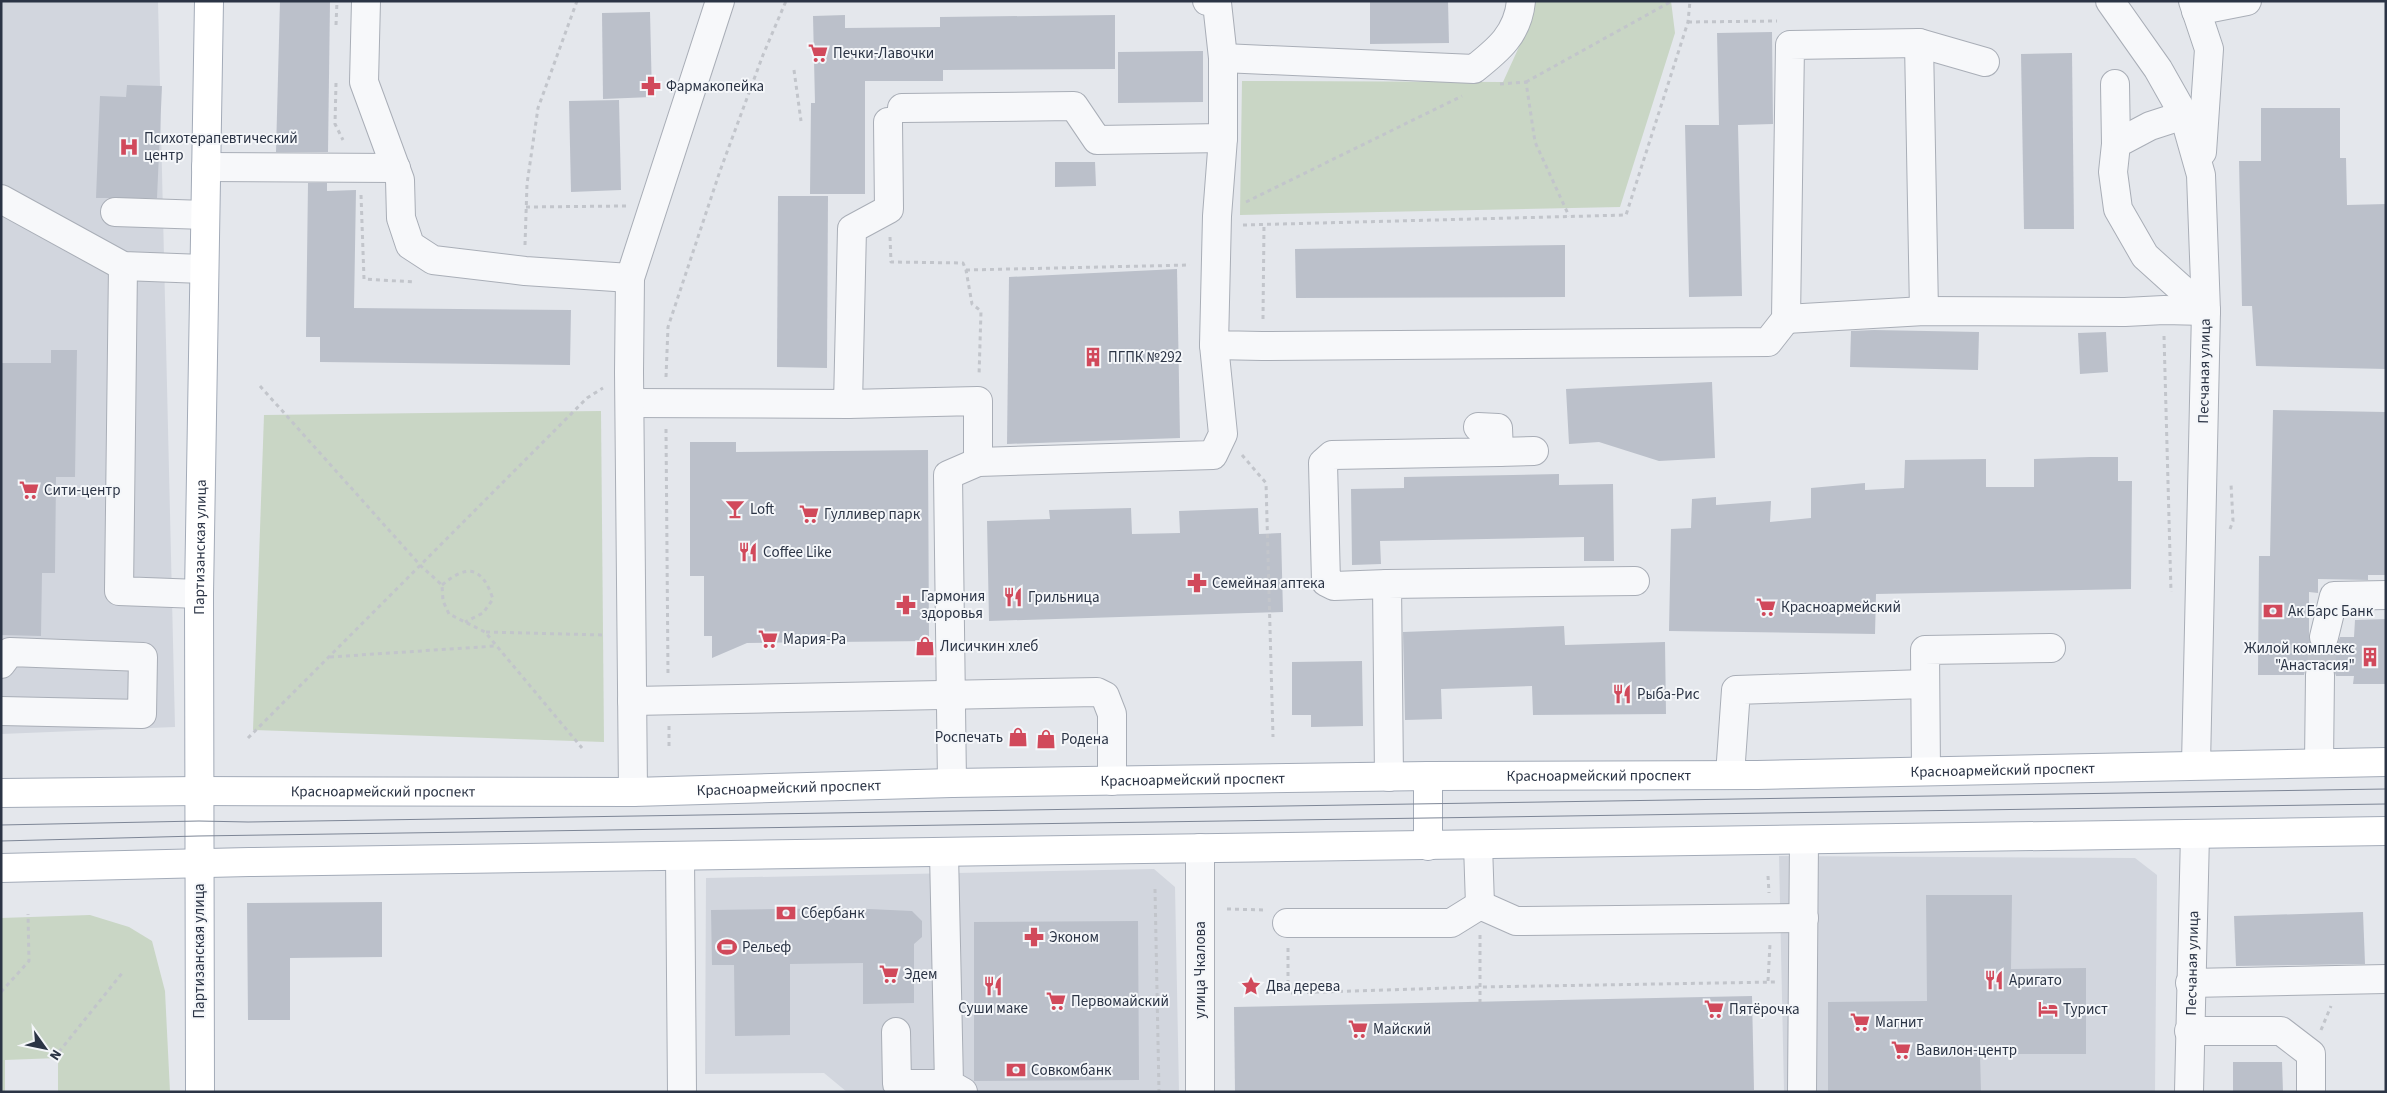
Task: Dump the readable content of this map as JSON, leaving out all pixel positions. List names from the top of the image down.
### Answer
{
  "streets": {
    "main road": ["Партизанская улица", "Красноармейский проспект"],
    "street": ["Песчаная улица", "улица Чкалова"]
  },
  "crossings": [
    ["Песчаная улица", "Красноармейский проспект"],
    ["Партизанская улица", "Красноармейский проспект"]
  ],
  "places": {
    "supermarket": [
      "Печки-Лавочки",
      "Сити-центр",
      "Гулливер парк",
      "Красноармейский",
      "Мария-Ра",
      "Эдем",
      "Первомайский",
      "Пятёрочка",
      "Магнит",
      "Майский",
      "Вавилон-центр"
    ],
    "pharmacy": [
      "Фармакопейка",
      "Семейная аптека",
      "Гармония здоровья",
      "Эконом"
    ],
    "hospital": ["Психотерапевтический центр"],
    "building": ["ПГПК №292", "Жилой комплекс \"Анастасия\""],
    "bar": ["Loft"],
    "restaurant": [
      "Coffee Like",
      "Грильница",
      "Рыба-Рис",
      "Аригато",
      "Суши маке"
    ],
    "bank": ["Ак Барс Банк", "Сбербанк", "Совкомбанк"],
    "shop": ["Лисичкин хлеб", "Роспечать", "Родена"],
    "sports": ["Рельеф"],
    "place": ["Два дерева"],
    "hotel": ["Турист"]
  },
  "north": "bottom right"
}
